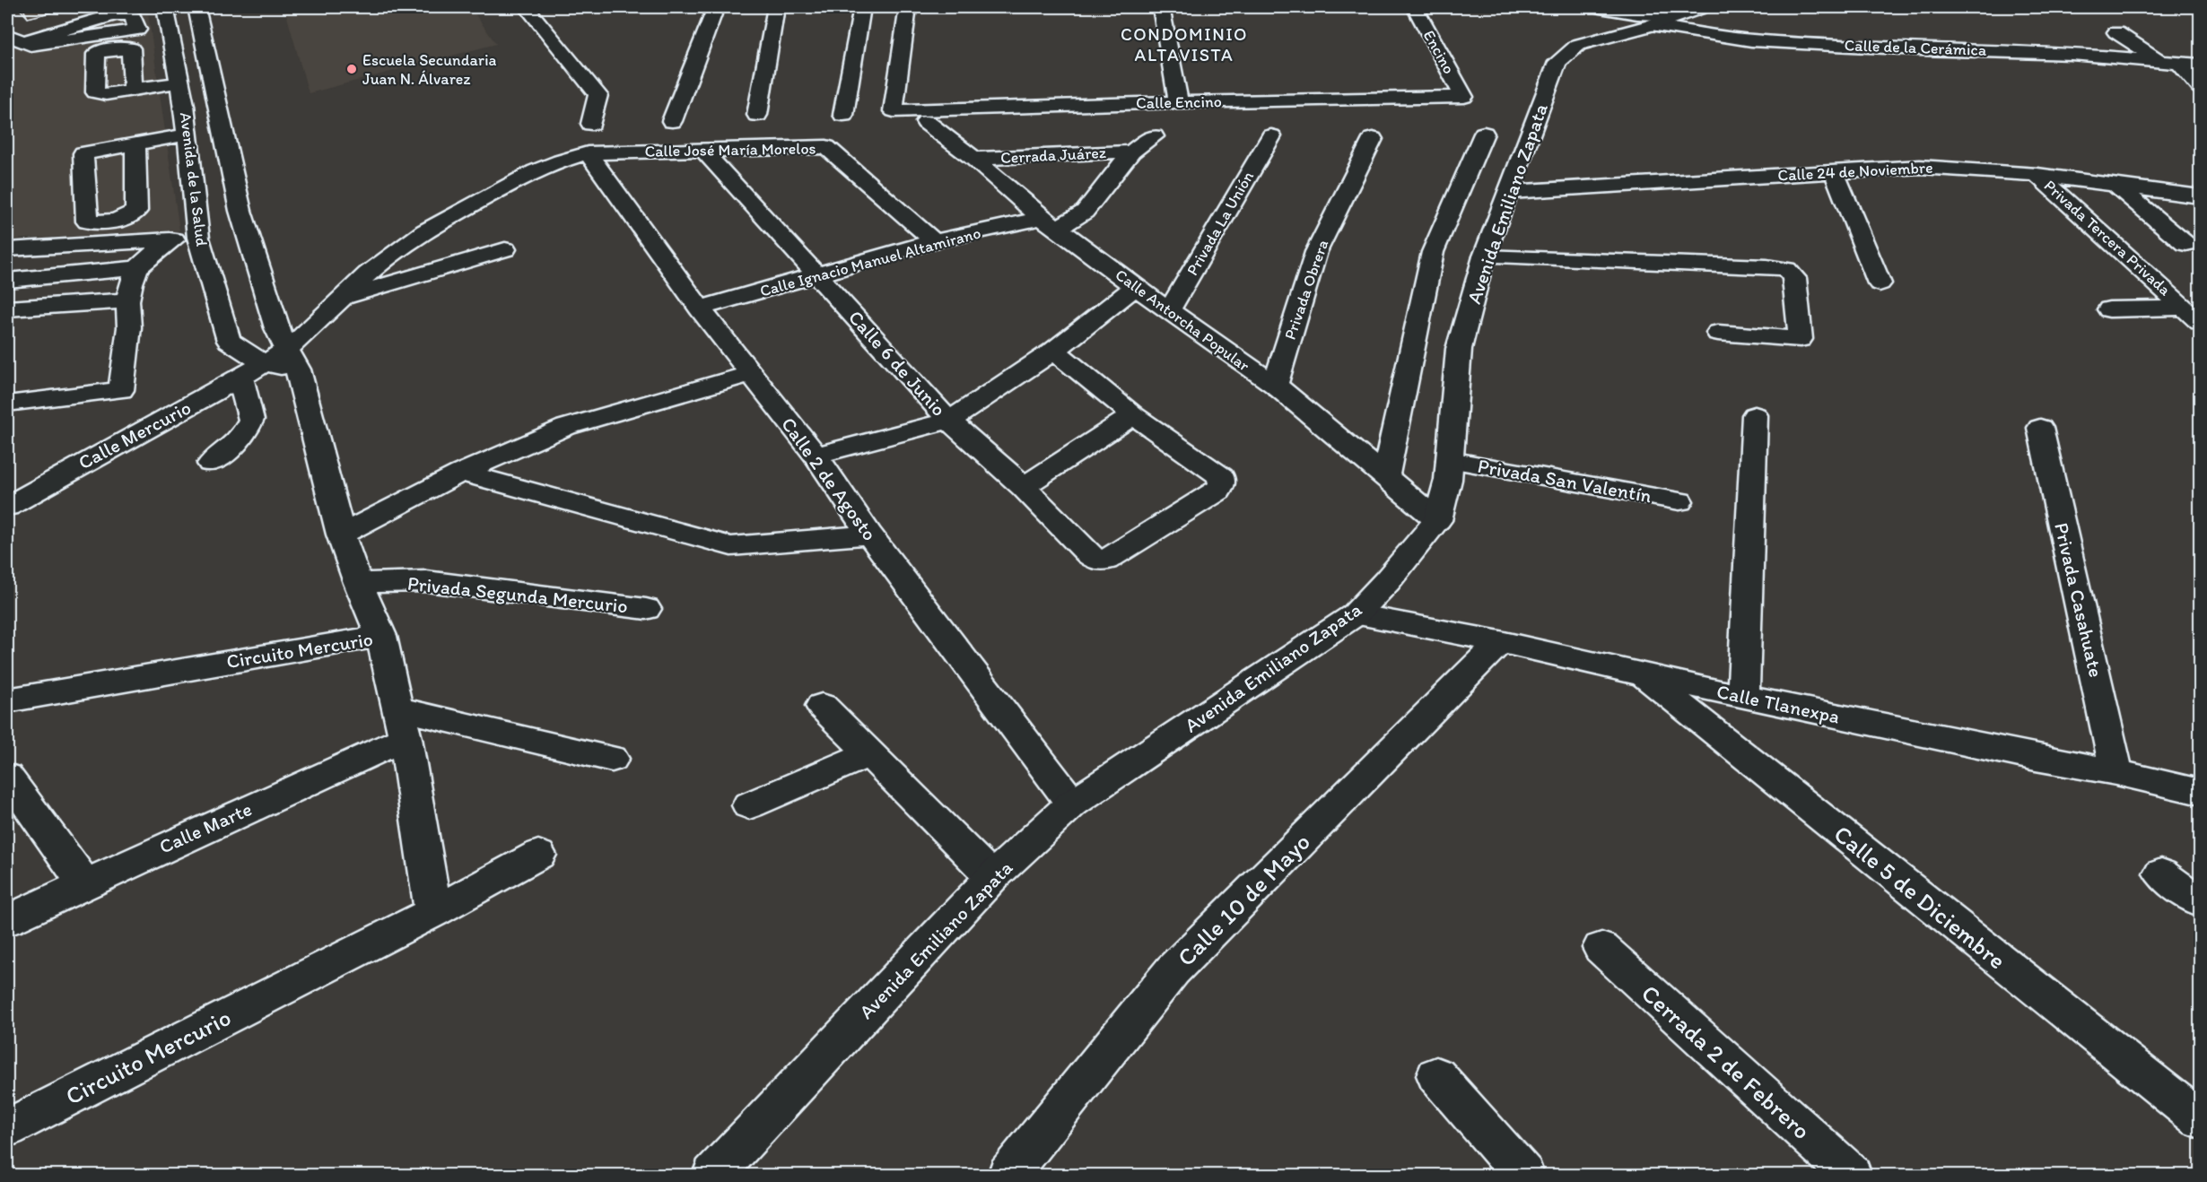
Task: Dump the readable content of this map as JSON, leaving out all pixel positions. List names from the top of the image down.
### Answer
{
  "streets": {
    "street": [
      "Calle de la Cerámica",
      "Encino",
      "Calle Encino",
      "Calle José María Morelos",
      "Cerrada Juárez",
      "Calle 24 de Noviembre",
      "Avenida de la Salud",
      "Avenida Emiliano Zapata",
      "Privada La Unión",
      "Privada Tercera Privada",
      "Calle Ignacio Manuel Altamirano",
      "Privada Obrera",
      "Calle Antorcha Popular",
      "Calle 6 de Junio",
      "Calle Mercurio",
      "Calle 2 de Agosto",
      "Privada San Valentín",
      "Privada Segunda Mercurio",
      "Privada Casahuate",
      "Circuito Mercurio",
      "Calle Tlanexpa",
      "Calle Marte",
      "Calle 5 de Diciembre",
      "Calle 10 de Mayo",
      "Cerrada 2 de Febrero"
    ]
  },
  "crossings": [
    ["Calle de la Cerámica", "Avenida Emiliano Zapata"],
    ["Encino", "Calle Encino"],
    ["Calle José María Morelos", "Calle Ignacio Manuel Altamirano"],
    ["Calle José María Morelos", "Calle 6 de Junio"],
    ["Calle José María Morelos", "Calle Mercurio"],
    ["Calle José María Morelos", "Calle 2 de Agosto"],
    ["Cerrada Juárez", "Calle Ignacio Manuel Altamirano"],
    ["Cerrada Juárez", "Calle Antorcha Popular"],
    ["Calle 24 de Noviembre", "Avenida Emiliano Zapata"],
    ["Calle 24 de Noviembre", "Privada Tercera Privada"],
    ["Avenida de la Salud", "Calle Mercurio"],
    ["Avenida Emiliano Zapata", "Calle Antorcha Popular"],
    ["Avenida Emiliano Zapata", "Calle 2 de Agosto"],
    ["Avenida Emiliano Zapata", "Privada San Valentín"],
    ["Avenida Emiliano Zapata", "Calle Tlanexpa"],
    ["Privada La Unión", "Calle Antorcha Popular"],
    ["Calle Ignacio Manuel Altamirano", "Calle Antorcha Popular"],
    ["Calle Ignacio Manuel Altamirano", "Calle 6 de Junio"],
    ["Calle Ignacio Manuel Altamirano", "Calle 2 de Agosto"],
    ["Privada Obrera", "Calle Antorcha Popular"],
    ["Privada Casahuate", "Calle Tlanexpa"],
    ["Circuito Mercurio", "Calle Marte"],
    ["Calle Tlanexpa", "Calle 5 de Diciembre"],
    ["Calle Tlanexpa", "Calle 10 de Mayo"]
  ],
  "districts": ["CONDOMINIO ALTAVISTA"],
  "places": ["Escuela Secundaria Juan N. Álvarez"]
}
